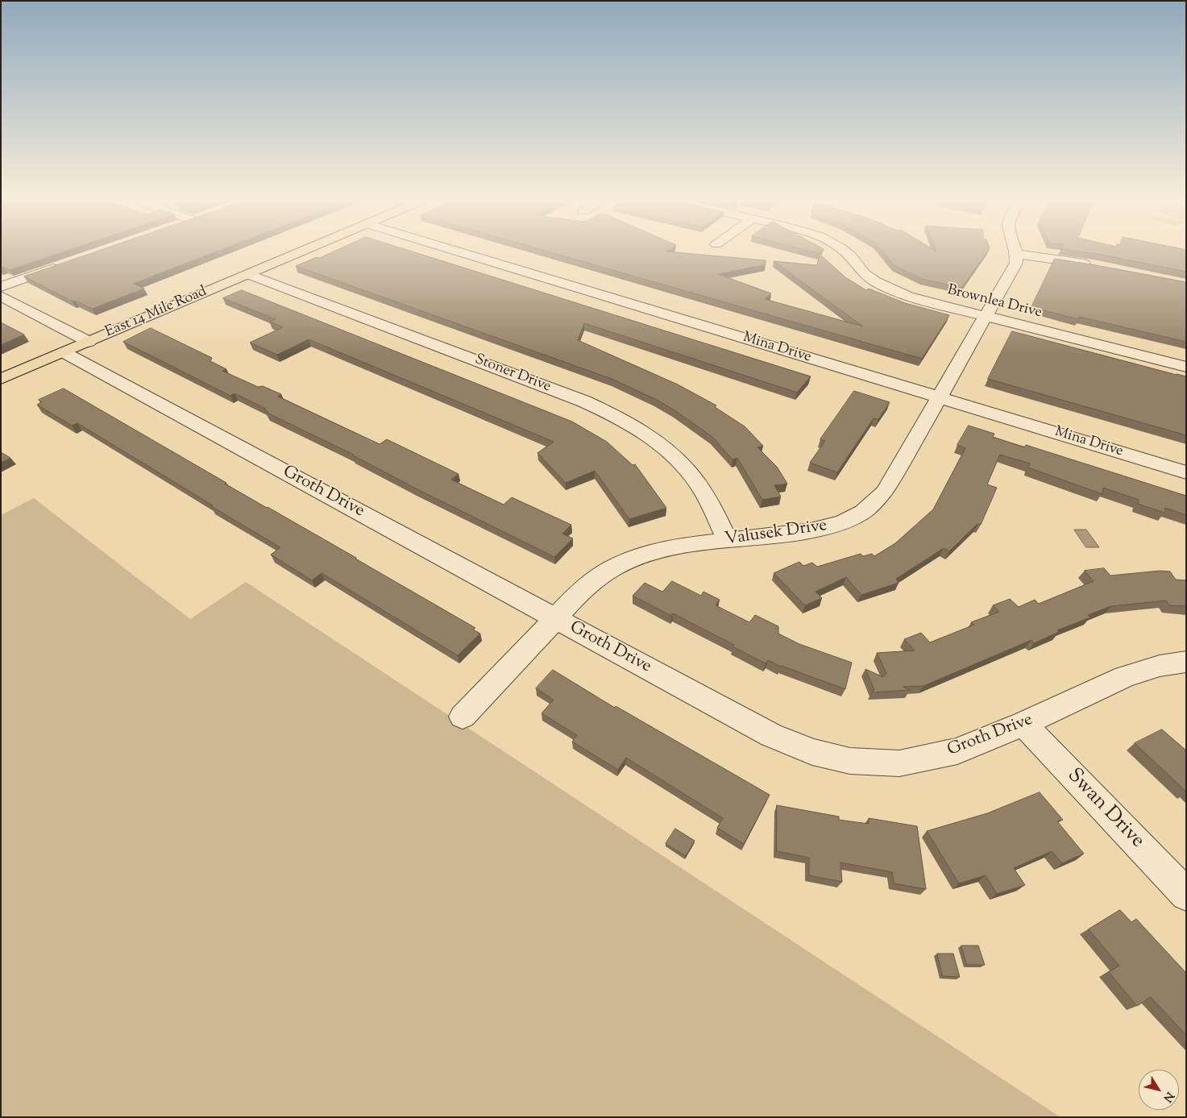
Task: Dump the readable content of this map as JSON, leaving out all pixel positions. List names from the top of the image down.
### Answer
{
  "streets": {
    "main road": ["East 14 Mile Road"],
    "street": [
      "Brownlea Drive",
      "Mina Drive",
      "Stoner Drive",
      "Groth Drive",
      "Valusek Drive",
      "Swan Drive"
    ]
  },
  "crossings": [
    ["Brownlea Drive", "Valusek Drive"],
    ["East 14 Mile Road", "Stoner Drive"],
    ["East 14 Mile Road", "Groth Drive"],
    ["Mina Drive", "Valusek Drive"],
    ["Stoner Drive", "Valusek Drive"],
    ["Groth Drive", "Valusek Drive"],
    ["Groth Drive", "Swan Drive"]
  ],
  "north": "bottom right"
}
